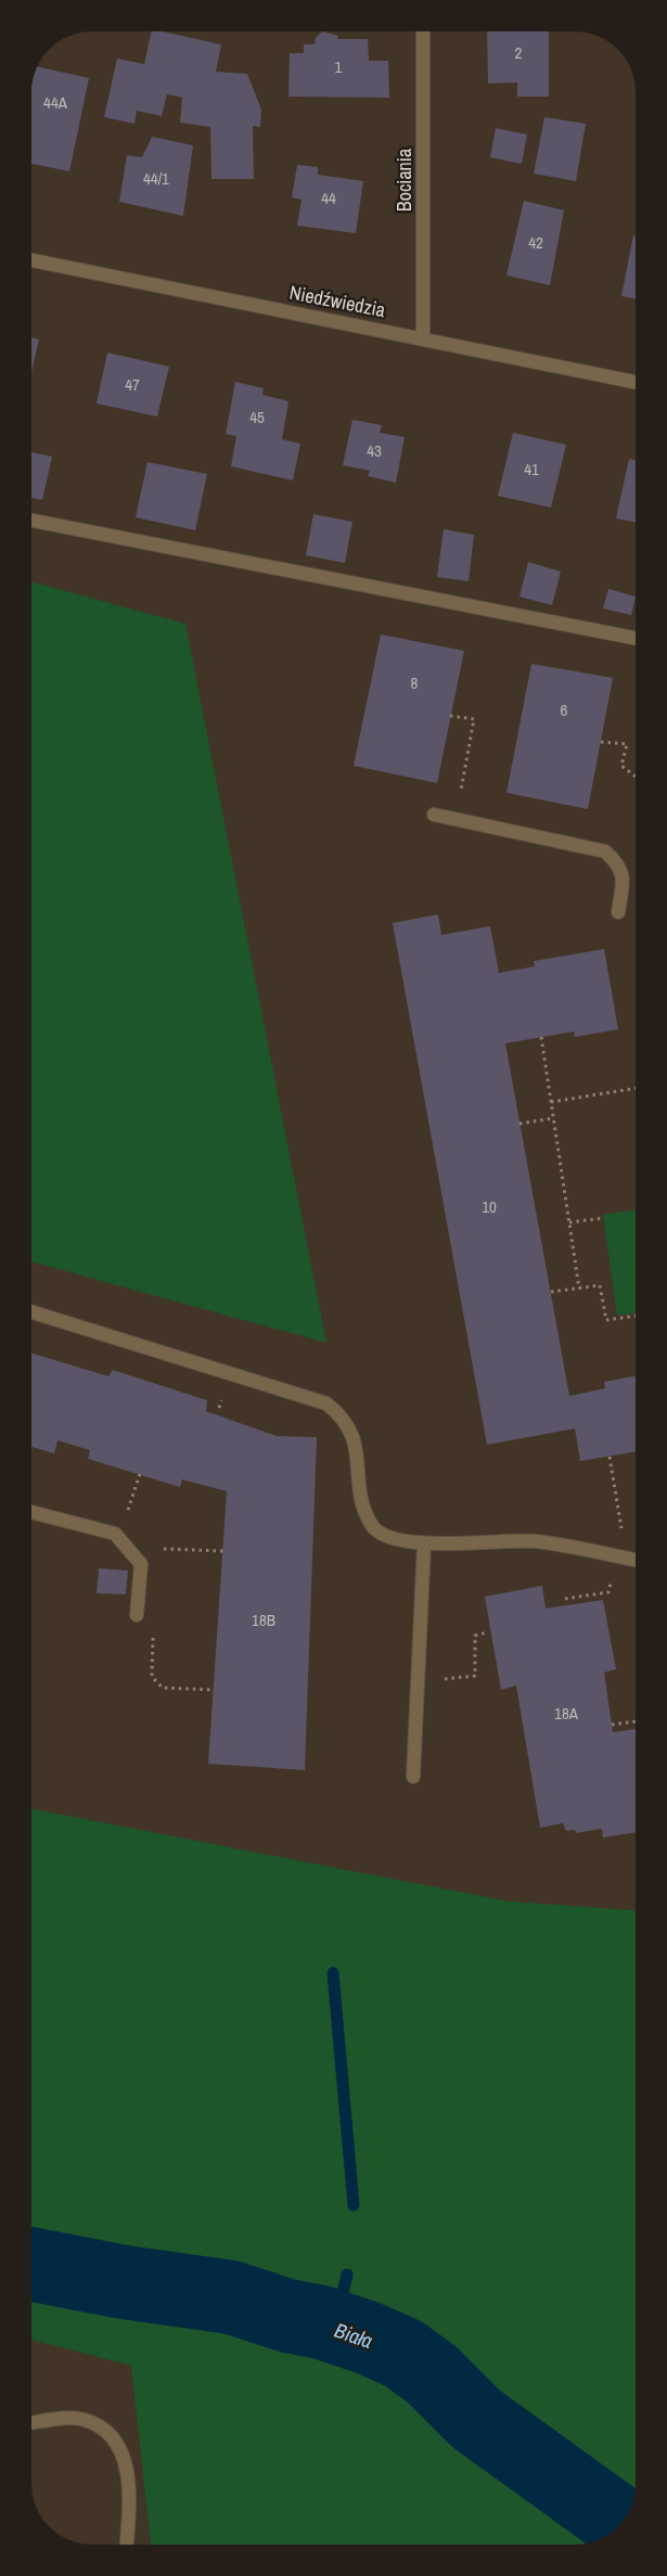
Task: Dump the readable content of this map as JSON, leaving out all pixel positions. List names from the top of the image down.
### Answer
{
  "streets": {
    "street": ["Bociania", "Niedźwiedzia"]
  },
  "crossings": [
    ["Bociania", "Niedźwiedzia"]
  ],
  "water": ["Biała"],
  "house_numbers": [
    "2",
    "1",
    "44A",
    "44/1",
    "44",
    "42",
    "47",
    "45",
    "43",
    "41",
    "8",
    "6",
    "10",
    "18B",
    "18A"
  ]
}
